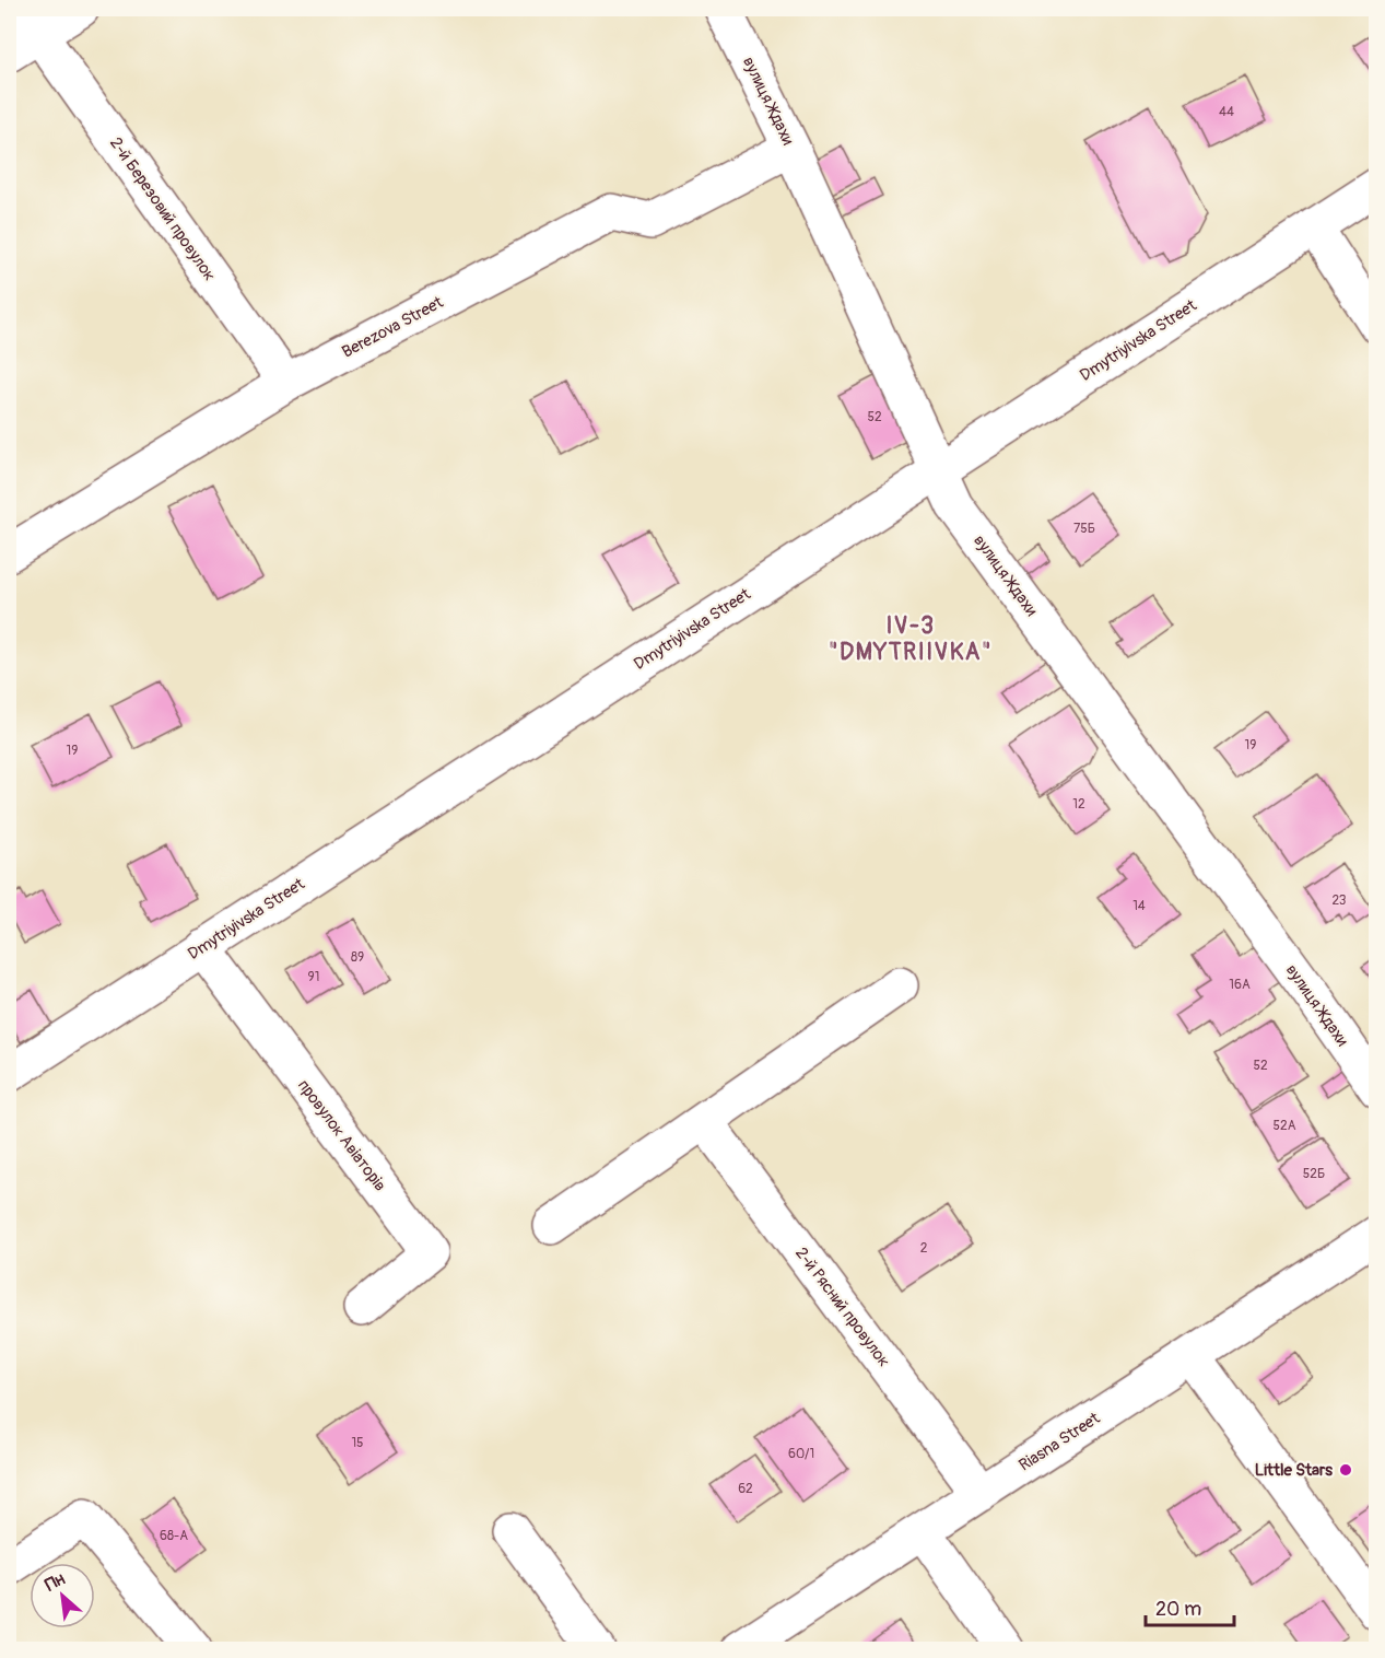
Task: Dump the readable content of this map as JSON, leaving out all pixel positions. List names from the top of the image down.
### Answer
{
  "streets": {
    "street": [
      "вулиця Ждахи",
      "2-й Березовий провулок",
      "Berezova Street",
      "Dmytriyivska Street",
      "провулок Авіаторів",
      "2-й Рясний провулок",
      "Riasna Street"
    ]
  },
  "crossings": [
    ["вулиця Ждахи", "Berezova Street"],
    ["вулиця Ждахи", "Dmytriyivska Street"],
    ["2-й Березовий провулок", "Berezova Street"],
    ["Dmytriyivska Street", "провулок Авіаторів"],
    ["2-й Рясний провулок", "Riasna Street"]
  ],
  "districts": ["IV-3 \"DMYTRIIVKA\""],
  "places": ["Little Stars"],
  "house_numbers": [
    "44",
    "52",
    "75Б",
    "19",
    "19",
    "12",
    "23",
    "14",
    "89",
    "91",
    "16А",
    "52",
    "52А",
    "52Б",
    "2",
    "15",
    "60/1",
    "62",
    "68-А"
  ],
  "scale_bar": "20 m",
  "north": "top left"
}
